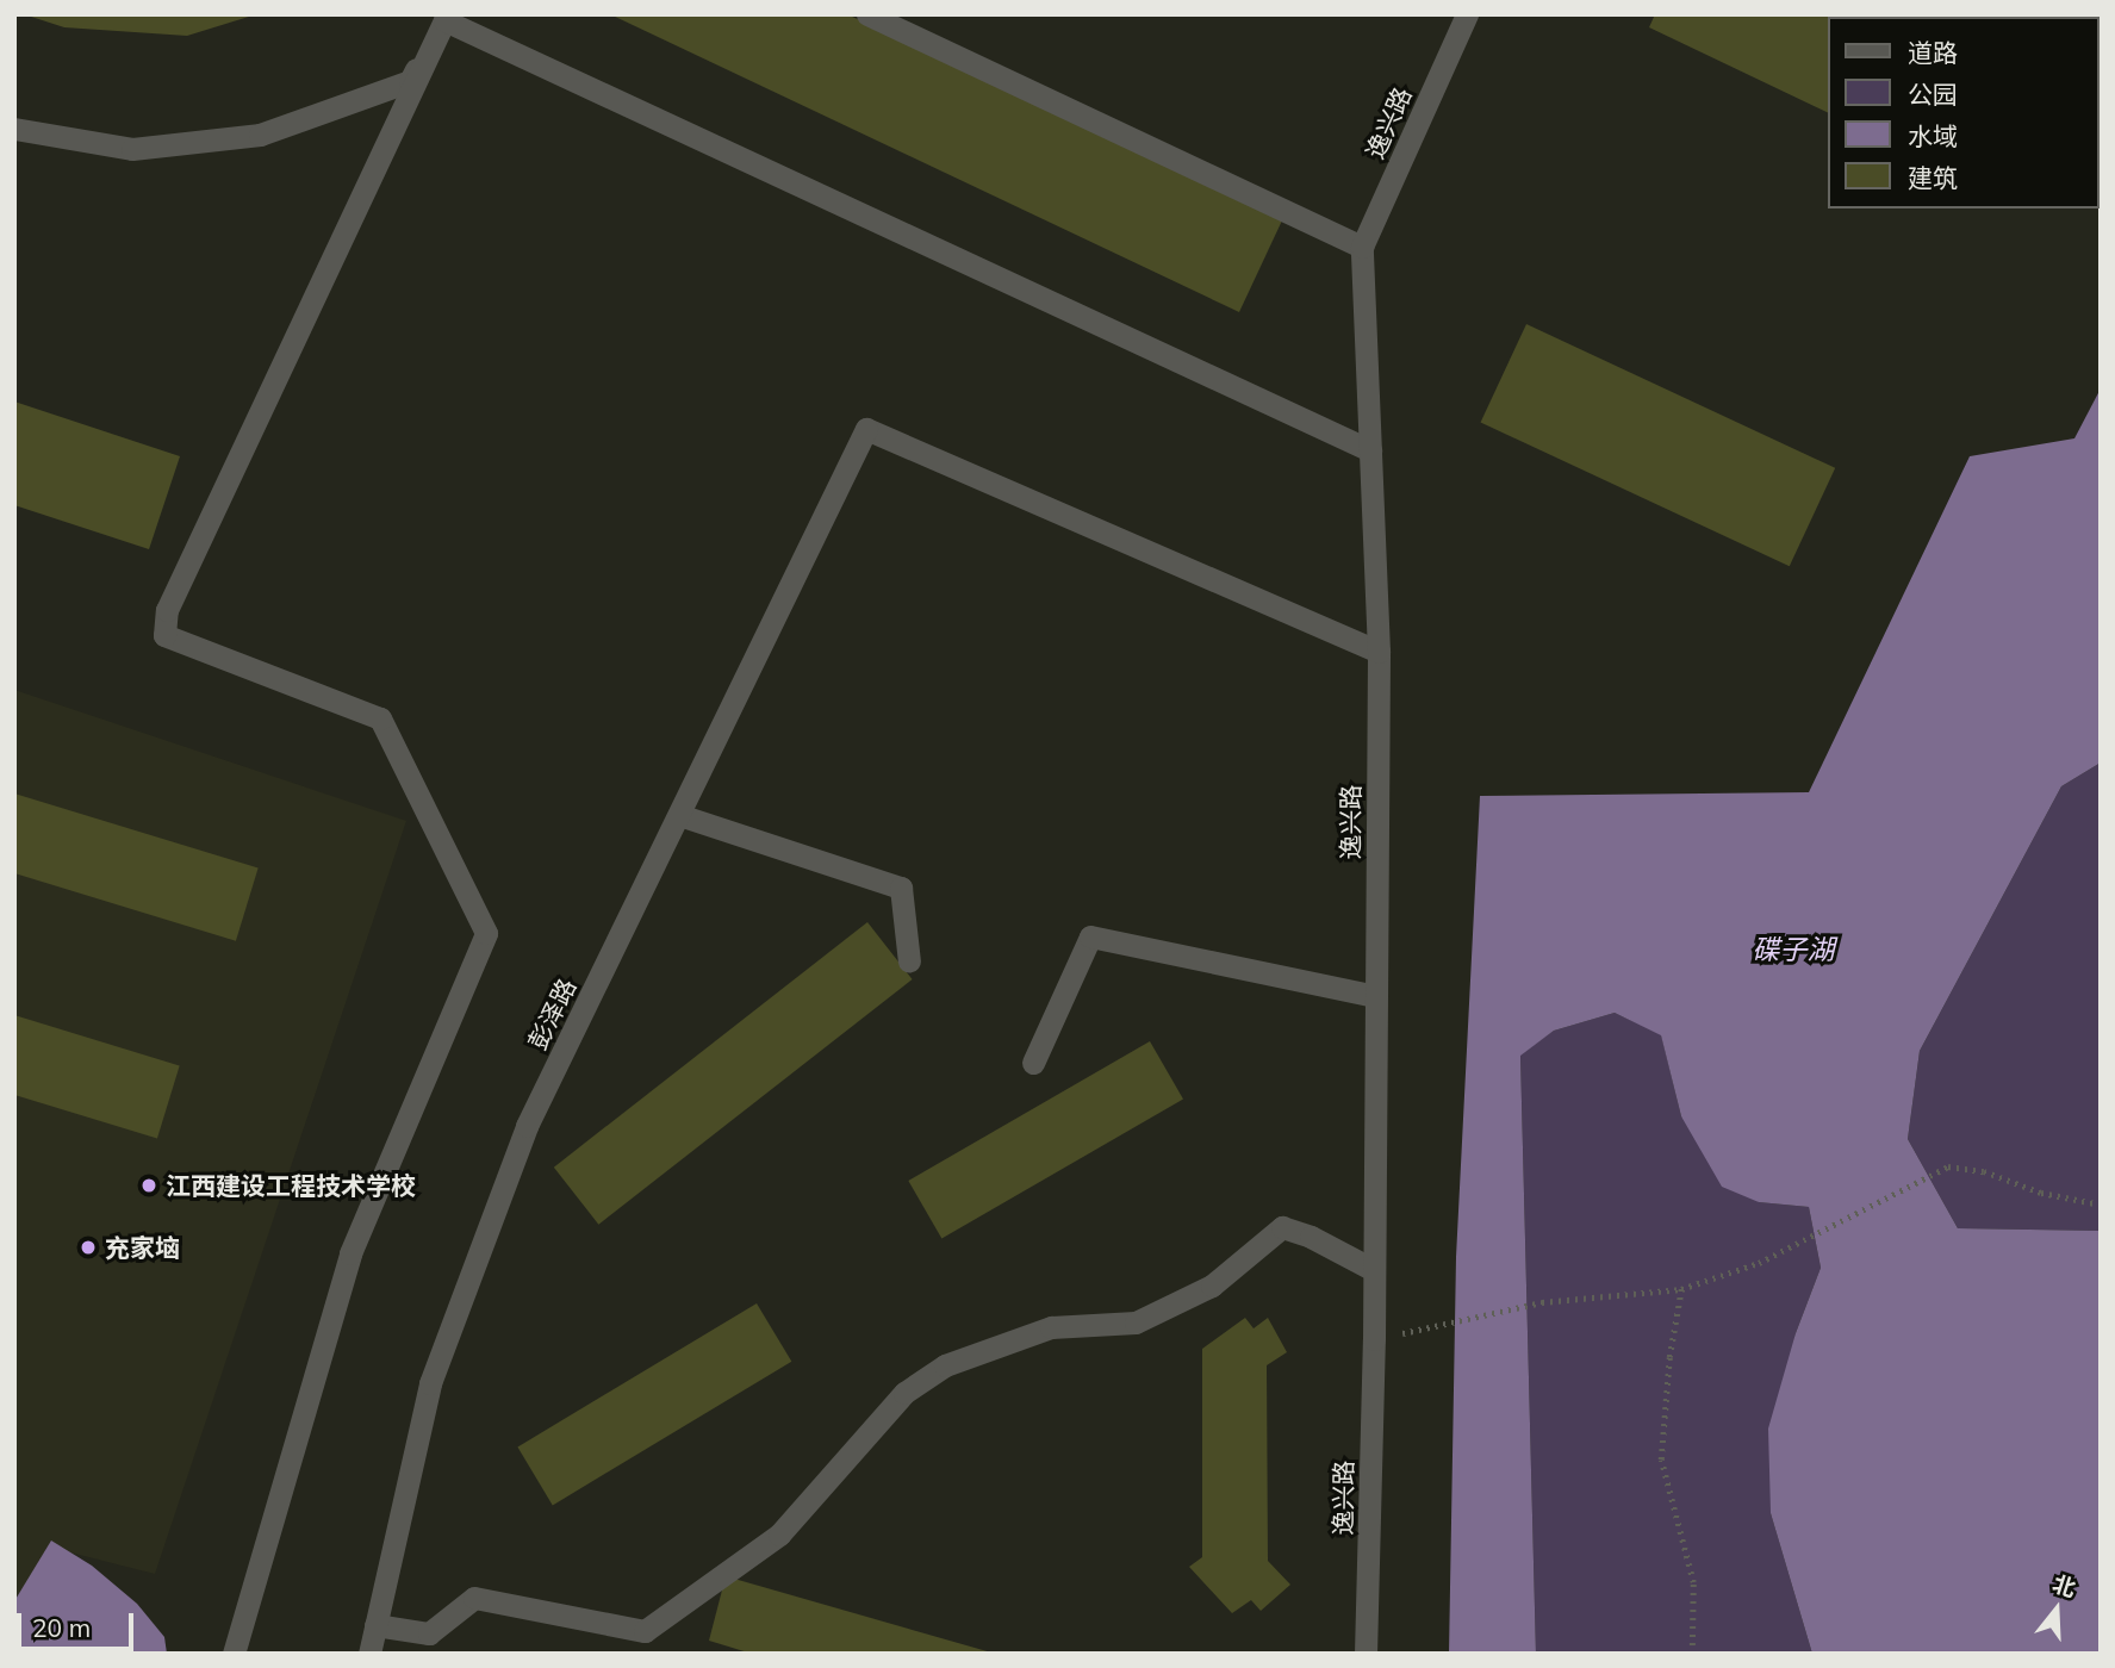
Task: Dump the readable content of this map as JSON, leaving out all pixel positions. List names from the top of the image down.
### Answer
{
  "streets": {
    "street": ["逸兴路", "彭泽路"]
  },
  "crossings": [
    ["逸兴路", "彭泽路"]
  ],
  "water": ["碟子湖"],
  "places": ["江西建设工程技术学校", "充家垴"],
  "legend": [
    "道路",
    "公园",
    "水域",
    "建筑"
  ],
  "scale_bar": "20 m",
  "north": "top"
}
